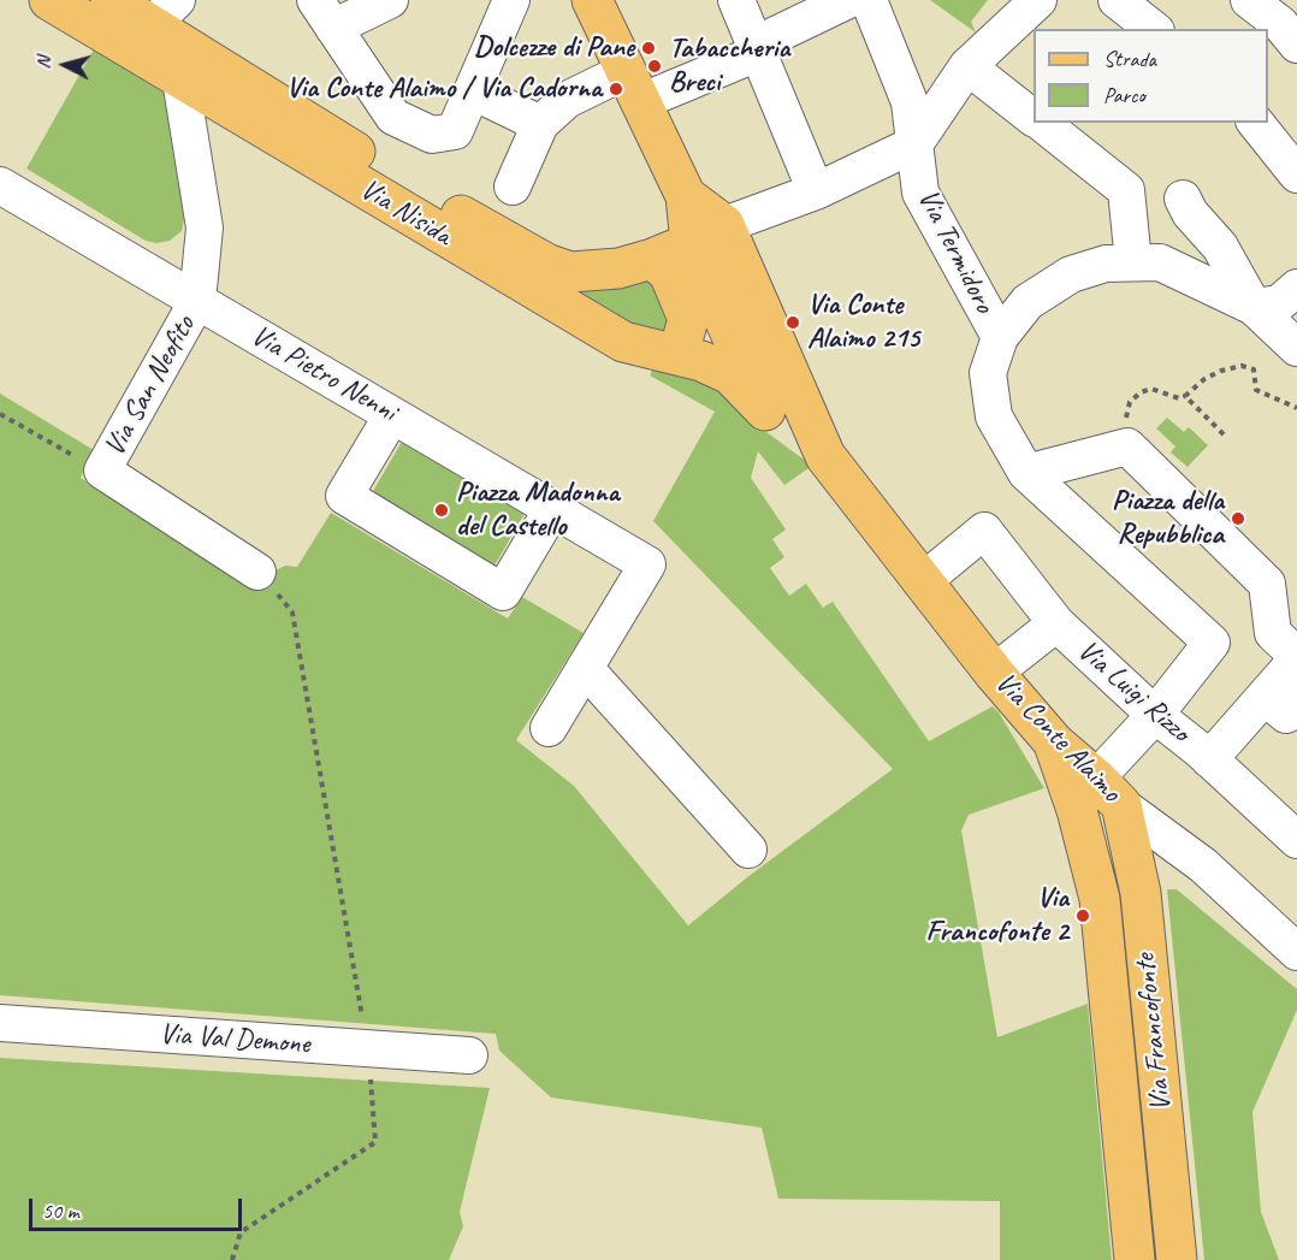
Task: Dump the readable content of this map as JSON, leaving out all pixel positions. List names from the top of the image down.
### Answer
{
  "streets": {
    "main road": ["Via Nisida", "Via Conte Alaimo", "Via Francofonte"],
    "street": [
      "Via Termidoro",
      "Via Pietro Nenni",
      "Via San Neofito",
      "Via Luigi Rizzo",
      "Via Val Demone"
    ]
  },
  "crossings": [
    ["Via Nisida", "Via Conte Alaimo"],
    ["Via Pietro Nenni", "Via San Neofito"],
    ["Via Luigi Rizzo", "Via Conte Alaimo"],
    ["Via Conte Alaimo", "Via Francofonte"]
  ],
  "places": [
    "Dolcezze di Pane",
    "Tabaccheria Breci",
    "Via Conte Alaimo / Via Cadorna",
    "Via Conte Alaimo 215",
    "Piazza Madonna del Castello",
    "Piazza della Repubblica",
    "Via Francofonte 2"
  ],
  "legend": ["Strada", "Parco"],
  "scale_bar": "50 m",
  "north": "left"
}
